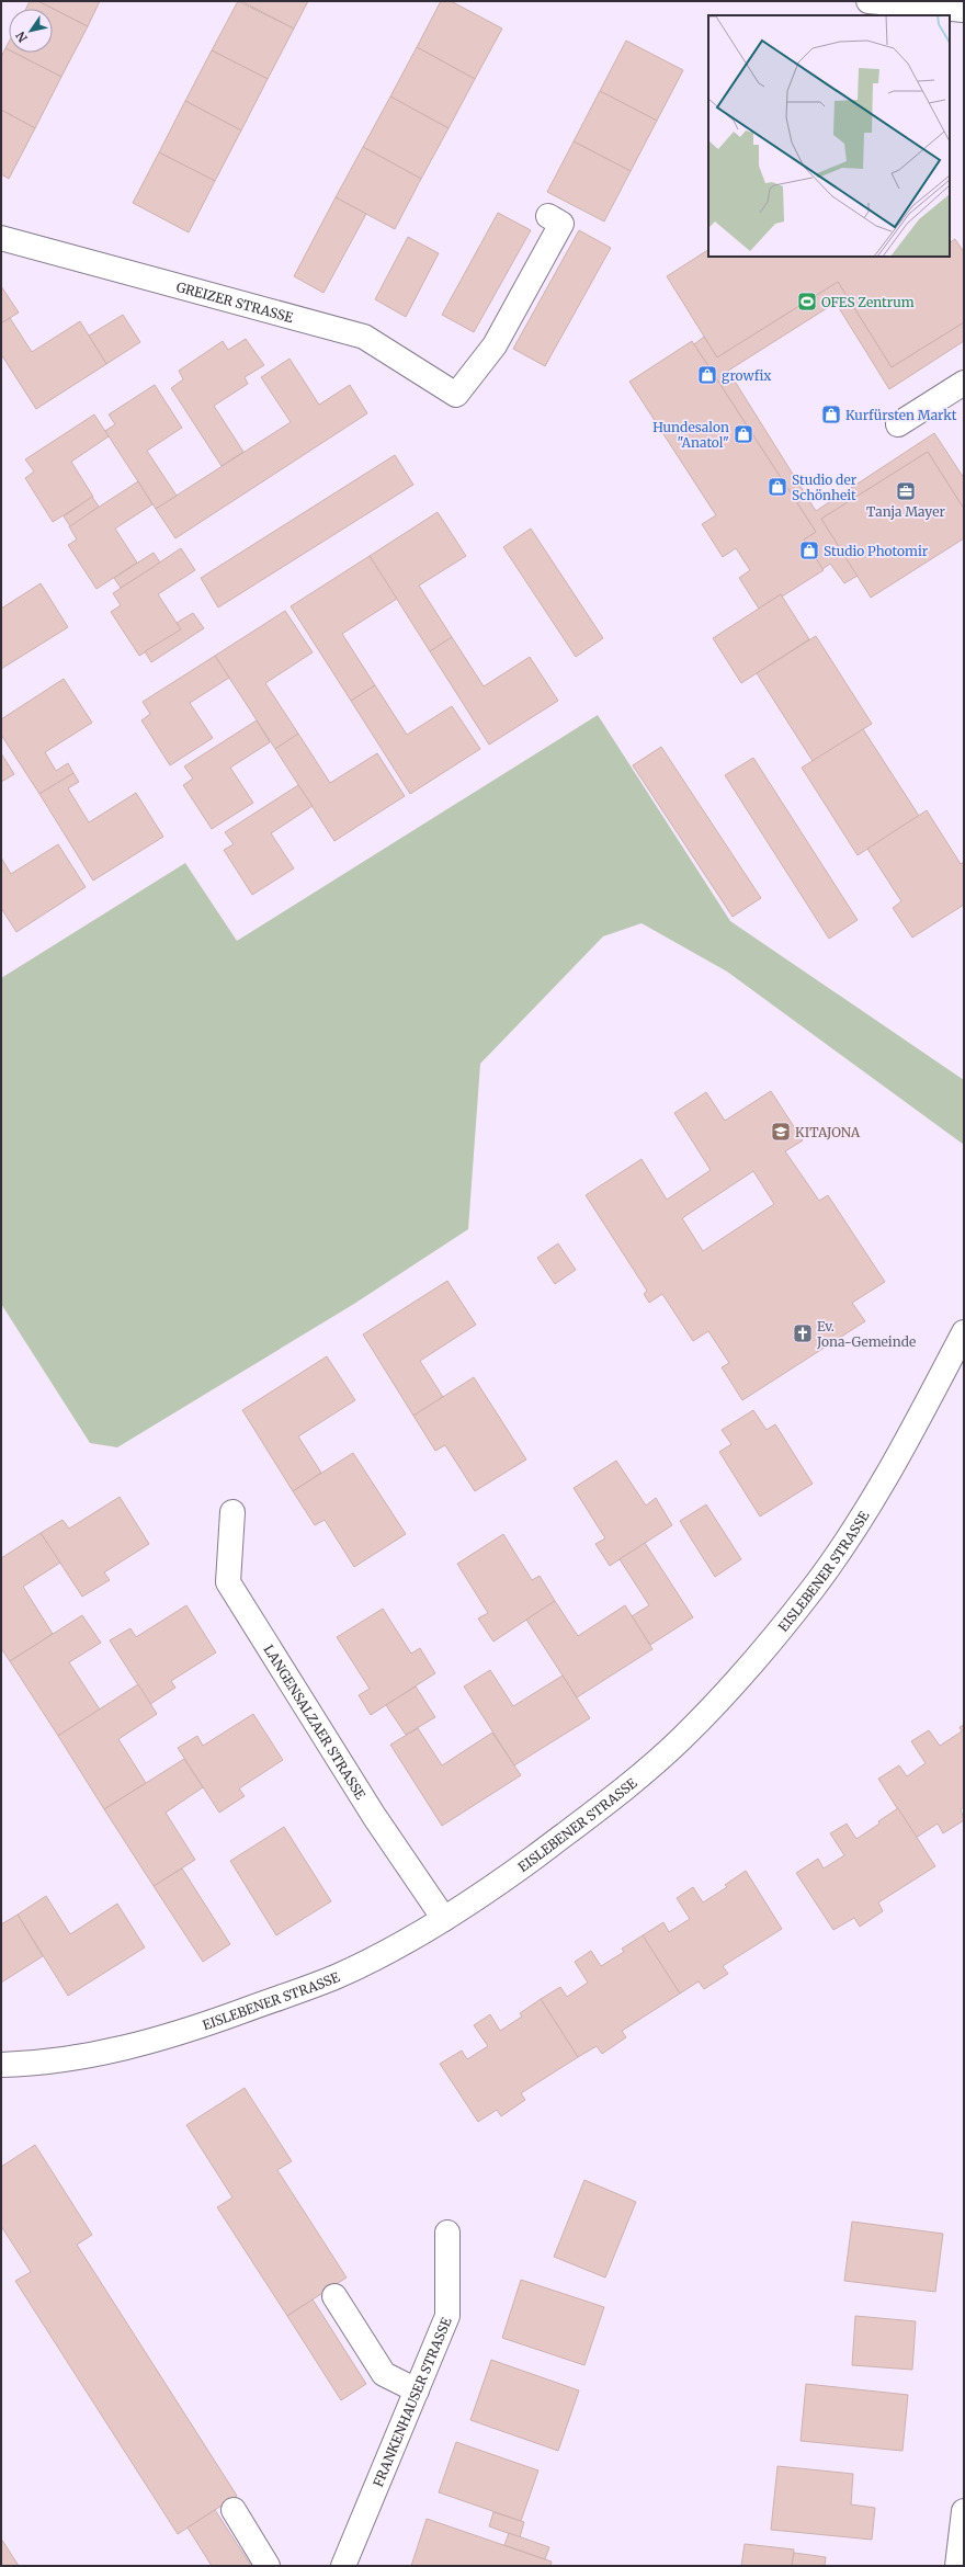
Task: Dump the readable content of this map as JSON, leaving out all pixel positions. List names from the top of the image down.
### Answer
{
  "streets": {
    "street": [
      "GREIZER STRASSE",
      "EISLEBENER STRASSE",
      "LANGENSALZAER STRASSE",
      "FRANKENHAUSER STRASSE"
    ]
  },
  "crossings": [
    ["EISLEBENER STRASSE", "LANGENSALZAER STRASSE"]
  ],
  "places": {
    "sports": ["OFES Zentrum"],
    "shop": [
      "growfix",
      "Kurfürsten Markt",
      "Hundesalon \"Anatol\"",
      "Studio der Schönheit",
      "Studio Photomir"
    ],
    "office": ["Tanja Mayer"],
    "school or university": ["KITAJONA"],
    "church": ["Ev. Jona-Gemeinde"]
  },
  "north": "bottom left"
}
